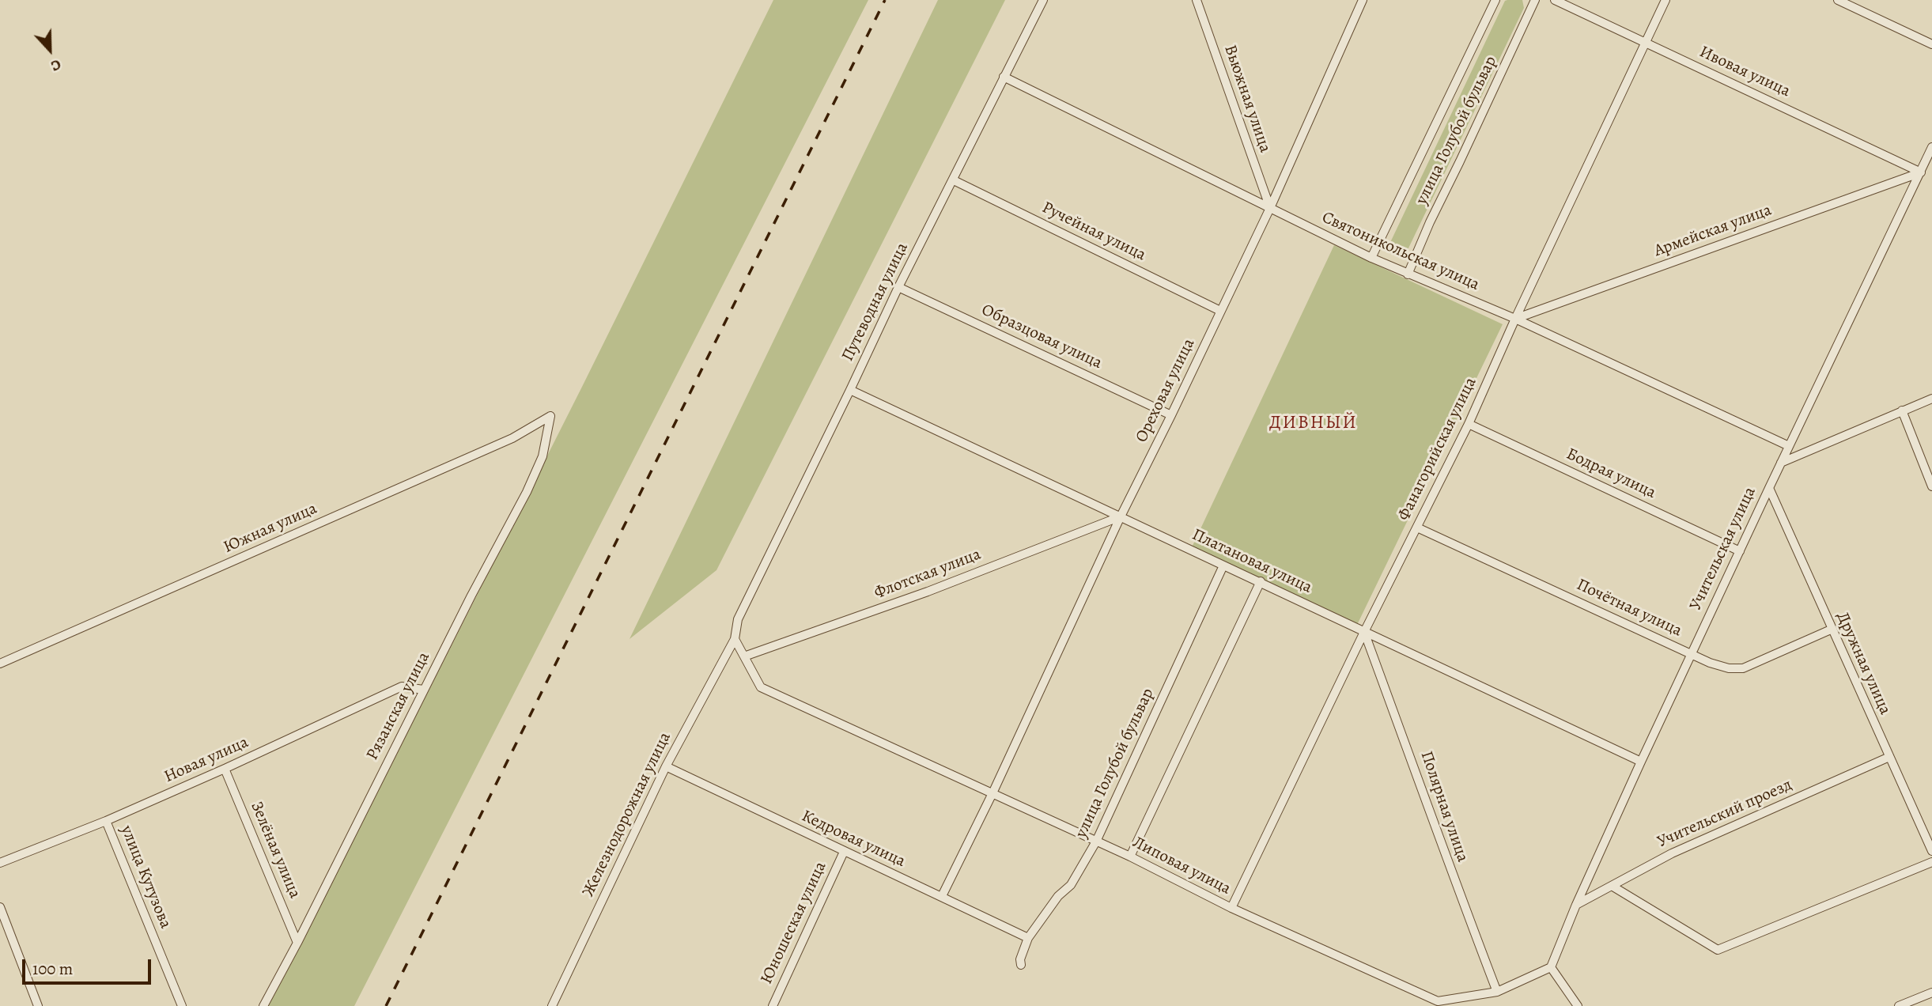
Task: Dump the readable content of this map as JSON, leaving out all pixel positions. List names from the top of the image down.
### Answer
{
  "streets": {
    "street": [
      "Ивовая улица",
      "Вьюжная улица",
      "улица Голубой бульвар",
      "Армейская улица",
      "Ручейная улица",
      "Святоникольская улица",
      "Путеводная улица",
      "Образцовая улица",
      "Ореховая улица",
      "Фанагорийская улица",
      "Бодрая улица",
      "Южная улица",
      "Учительская улица",
      "Платановая улица",
      "Флотская улица",
      "Почётная улица",
      "Дружная улица",
      "Рязанская улица",
      "Новая улица",
      "Полярная улица",
      "Учительский проезд",
      "Железнодорожная улица",
      "Кедровая улица",
      "Зелёная улица",
      "Липовая улица",
      "улица Кутузова",
      "Юношеская улица"
    ]
  },
  "crossings": [
    ["Ивовая улица", "Армейская улица"],
    ["Ивовая улица", "Фанагорийская улица"],
    ["Ивовая улица", "Учительская улица"],
    ["Вьюжная улица", "Святоникольская улица"],
    ["Вьюжная улица", "Ореховая улица"],
    ["улица Голубой бульвар", "Святоникольская улица"],
    ["улица Голубой бульвар", "Платановая улица"],
    ["улица Голубой бульвар", "Кедровая улица"],
    ["улица Голубой бульвар", "Липовая улица"],
    ["Армейская улица", "Святоникольская улица"],
    ["Армейская улица", "Фанагорийская улица"],
    ["Армейская улица", "Учительская улица"],
    ["Ручейная улица", "Путеводная улица"],
    ["Ручейная улица", "Ореховая улица"],
    ["Святоникольская улица", "Путеводная улица"],
    ["Святоникольская улица", "Ореховая улица"],
    ["Святоникольская улица", "Фанагорийская улица"],
    ["Святоникольская улица", "Учительская улица"],
    ["Путеводная улица", "Образцовая улица"],
    ["Путеводная улица", "Платановая улица"],
    ["Путеводная улица", "Железнодорожная улица"],
    ["Образцовая улица", "Ореховая улица"],
    ["Ореховая улица", "Платановая улица"],
    ["Ореховая улица", "Флотская улица"],
    ["Ореховая улица", "Кедровая улица"],
    ["Ореховая улица", "Липовая улица"],
    ["Фанагорийская улица", "Бодрая улица"],
    ["Фанагорийская улица", "Платановая улица"],
    ["Фанагорийская улица", "Почётная улица"],
    ["Фанагорийская улица", "Полярная улица"],
    ["Фанагорийская улица", "Липовая улица"],
    ["Бодрая улица", "Учительская улица"],
    ["Южная улица", "Рязанская улица"],
    ["Учительская улица", "Платановая улица"],
    ["Учительская улица", "Почётная улица"],
    ["Учительская улица", "Дружная улица"],
    ["Учительская улица", "Учительский проезд"],
    ["Учительская улица", "Липовая улица"],
    ["Платановая улица", "Флотская улица"],
    ["Платановая улица", "Полярная улица"],
    ["Флотская улица", "Липовая улица"],
    ["Почётная улица", "Дружная улица"],
    ["Дружная улица", "Учительский проезд"],
    ["Рязанская улица", "Новая улица"],
    ["Рязанская улица", "Зелёная улица"],
    ["Новая улица", "Зелёная улица"],
    ["Новая улица", "улица Кутузова"],
    ["Полярная улица", "Липовая улица"],
    ["Железнодорожная улица", "Кедровая улица"],
    ["Кедровая улица", "Юношеская улица"]
  ],
  "districts": ["ДИВНЫЙ"],
  "scale_bar": "100 m",
  "north": "bottom"
}
